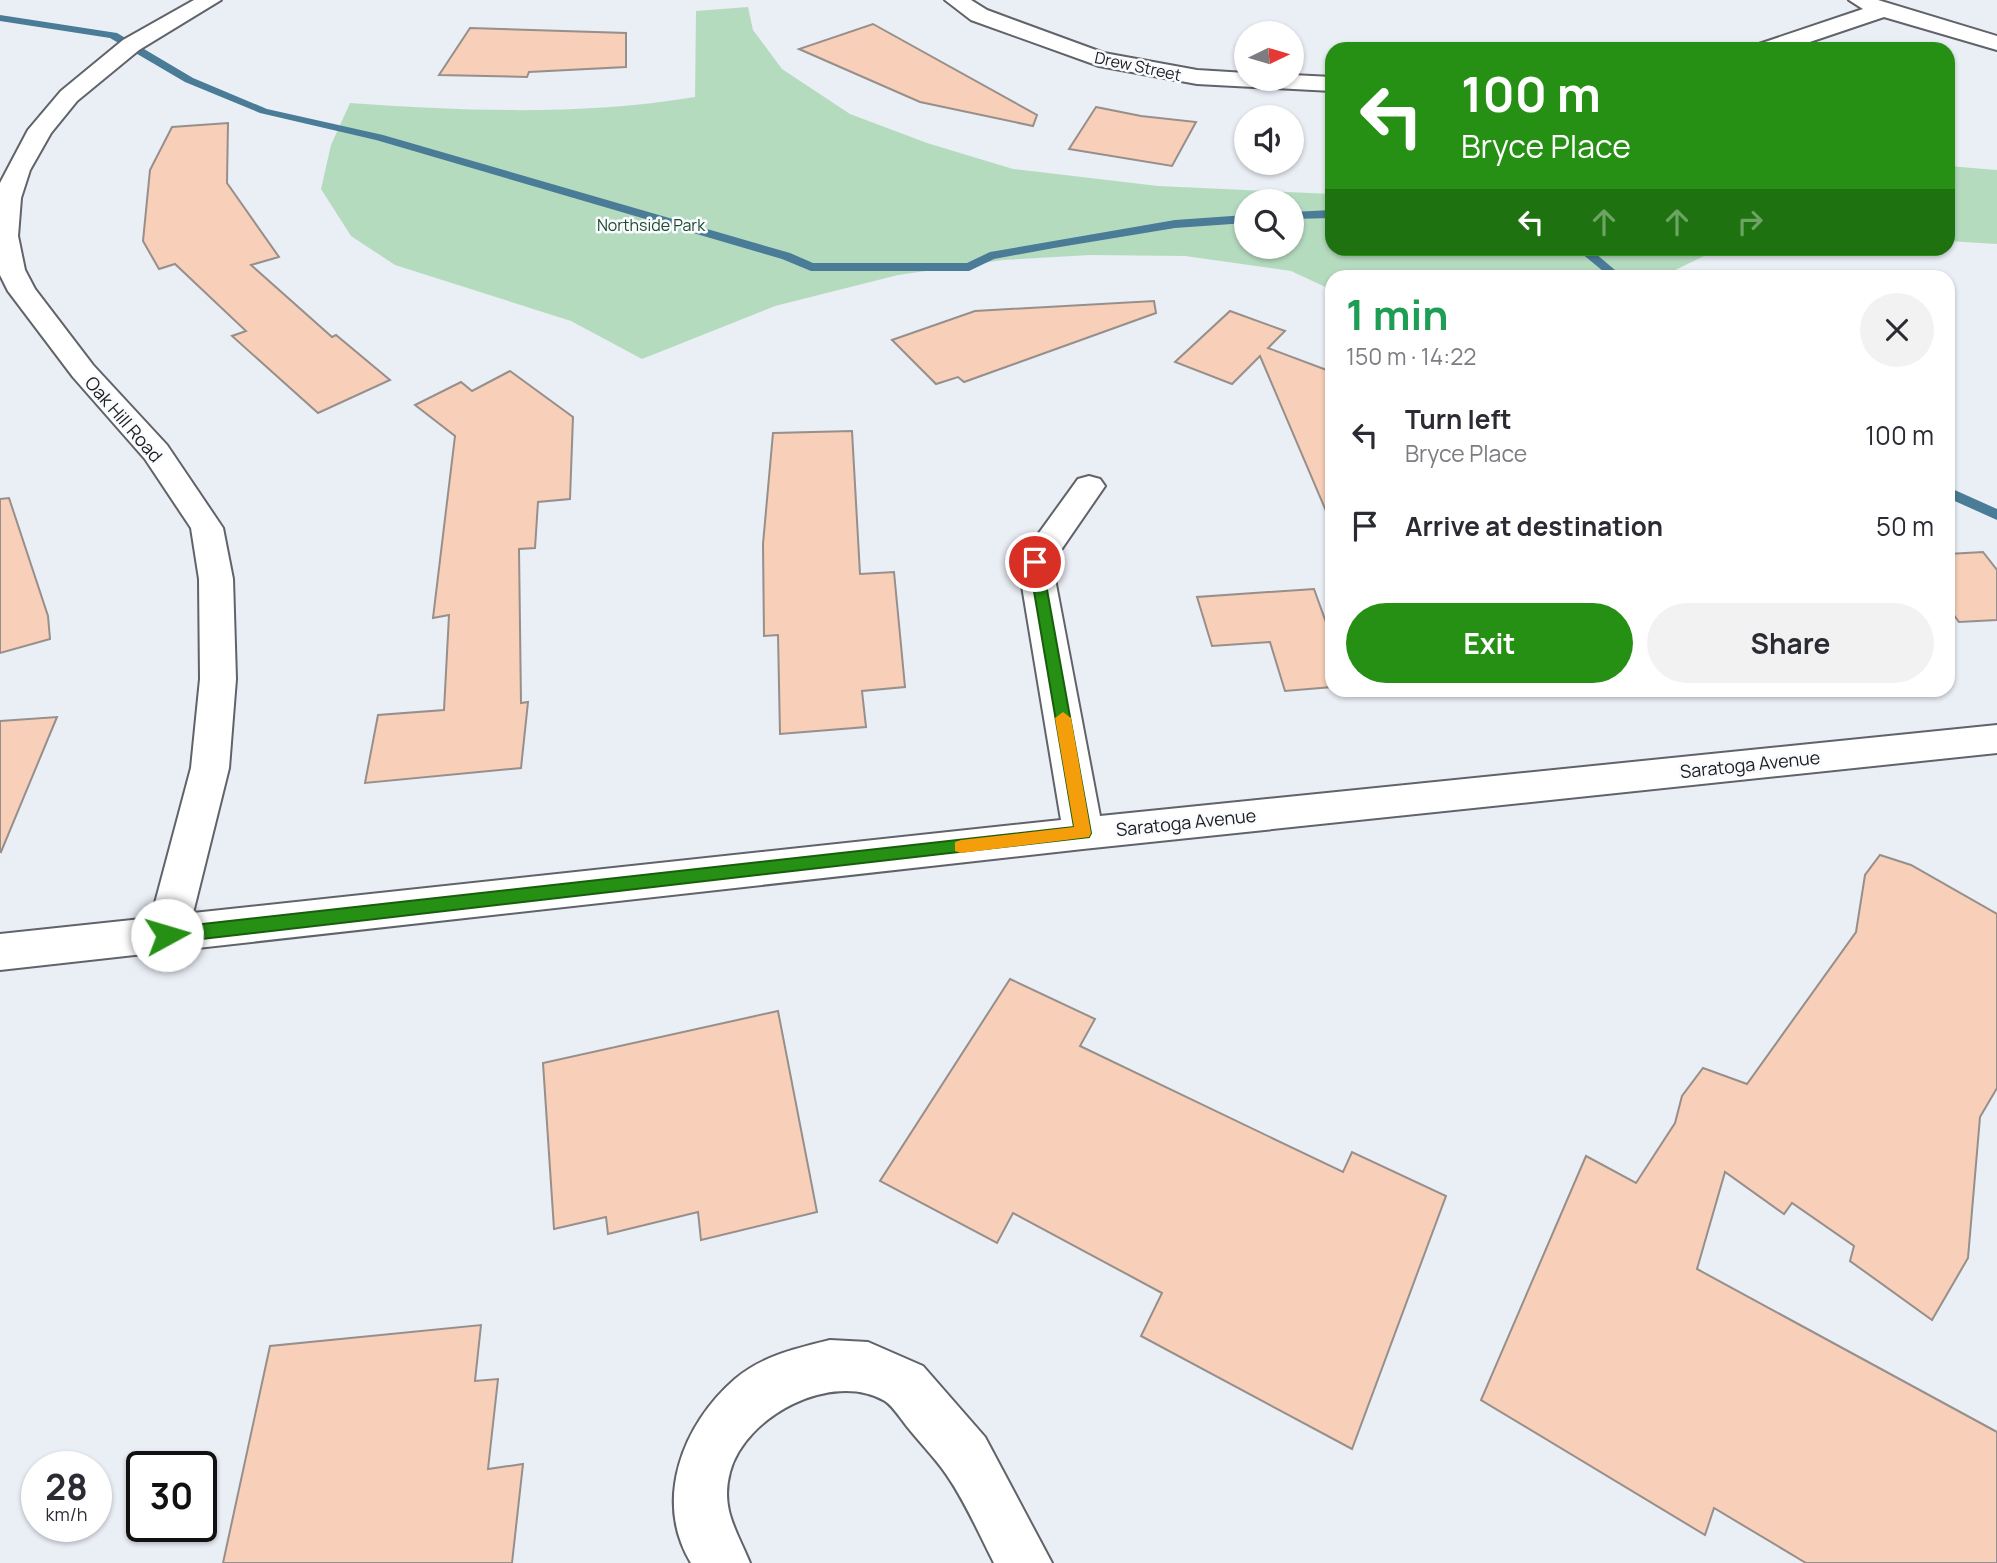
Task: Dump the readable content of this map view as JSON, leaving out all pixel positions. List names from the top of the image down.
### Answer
{
  "streets": {
    "street": ["Drew Street", "Oak Hill Road", "Saratoga Avenue"]
  },
  "crossings": [
    ["Oak Hill Road", "Saratoga Avenue"]
  ],
  "parks": ["Northside Park"],
  "north": "right",
  "page": {
    "turn": ["100 m", "Bryce Place"],
    "heading": ["1 min", "150 m · 14:22"],
    "list": [
      {
        "name": "Turn left",
        "note": "Bryce Place",
        "value": "100 m"
      },
      {
        "name": "Arrive at destination",
        "value": "50 m"
      }
    ],
    "buttons": ["Exit", "Share"],
    "speed": "28 km/h",
    "limit": "30"
  }
}
